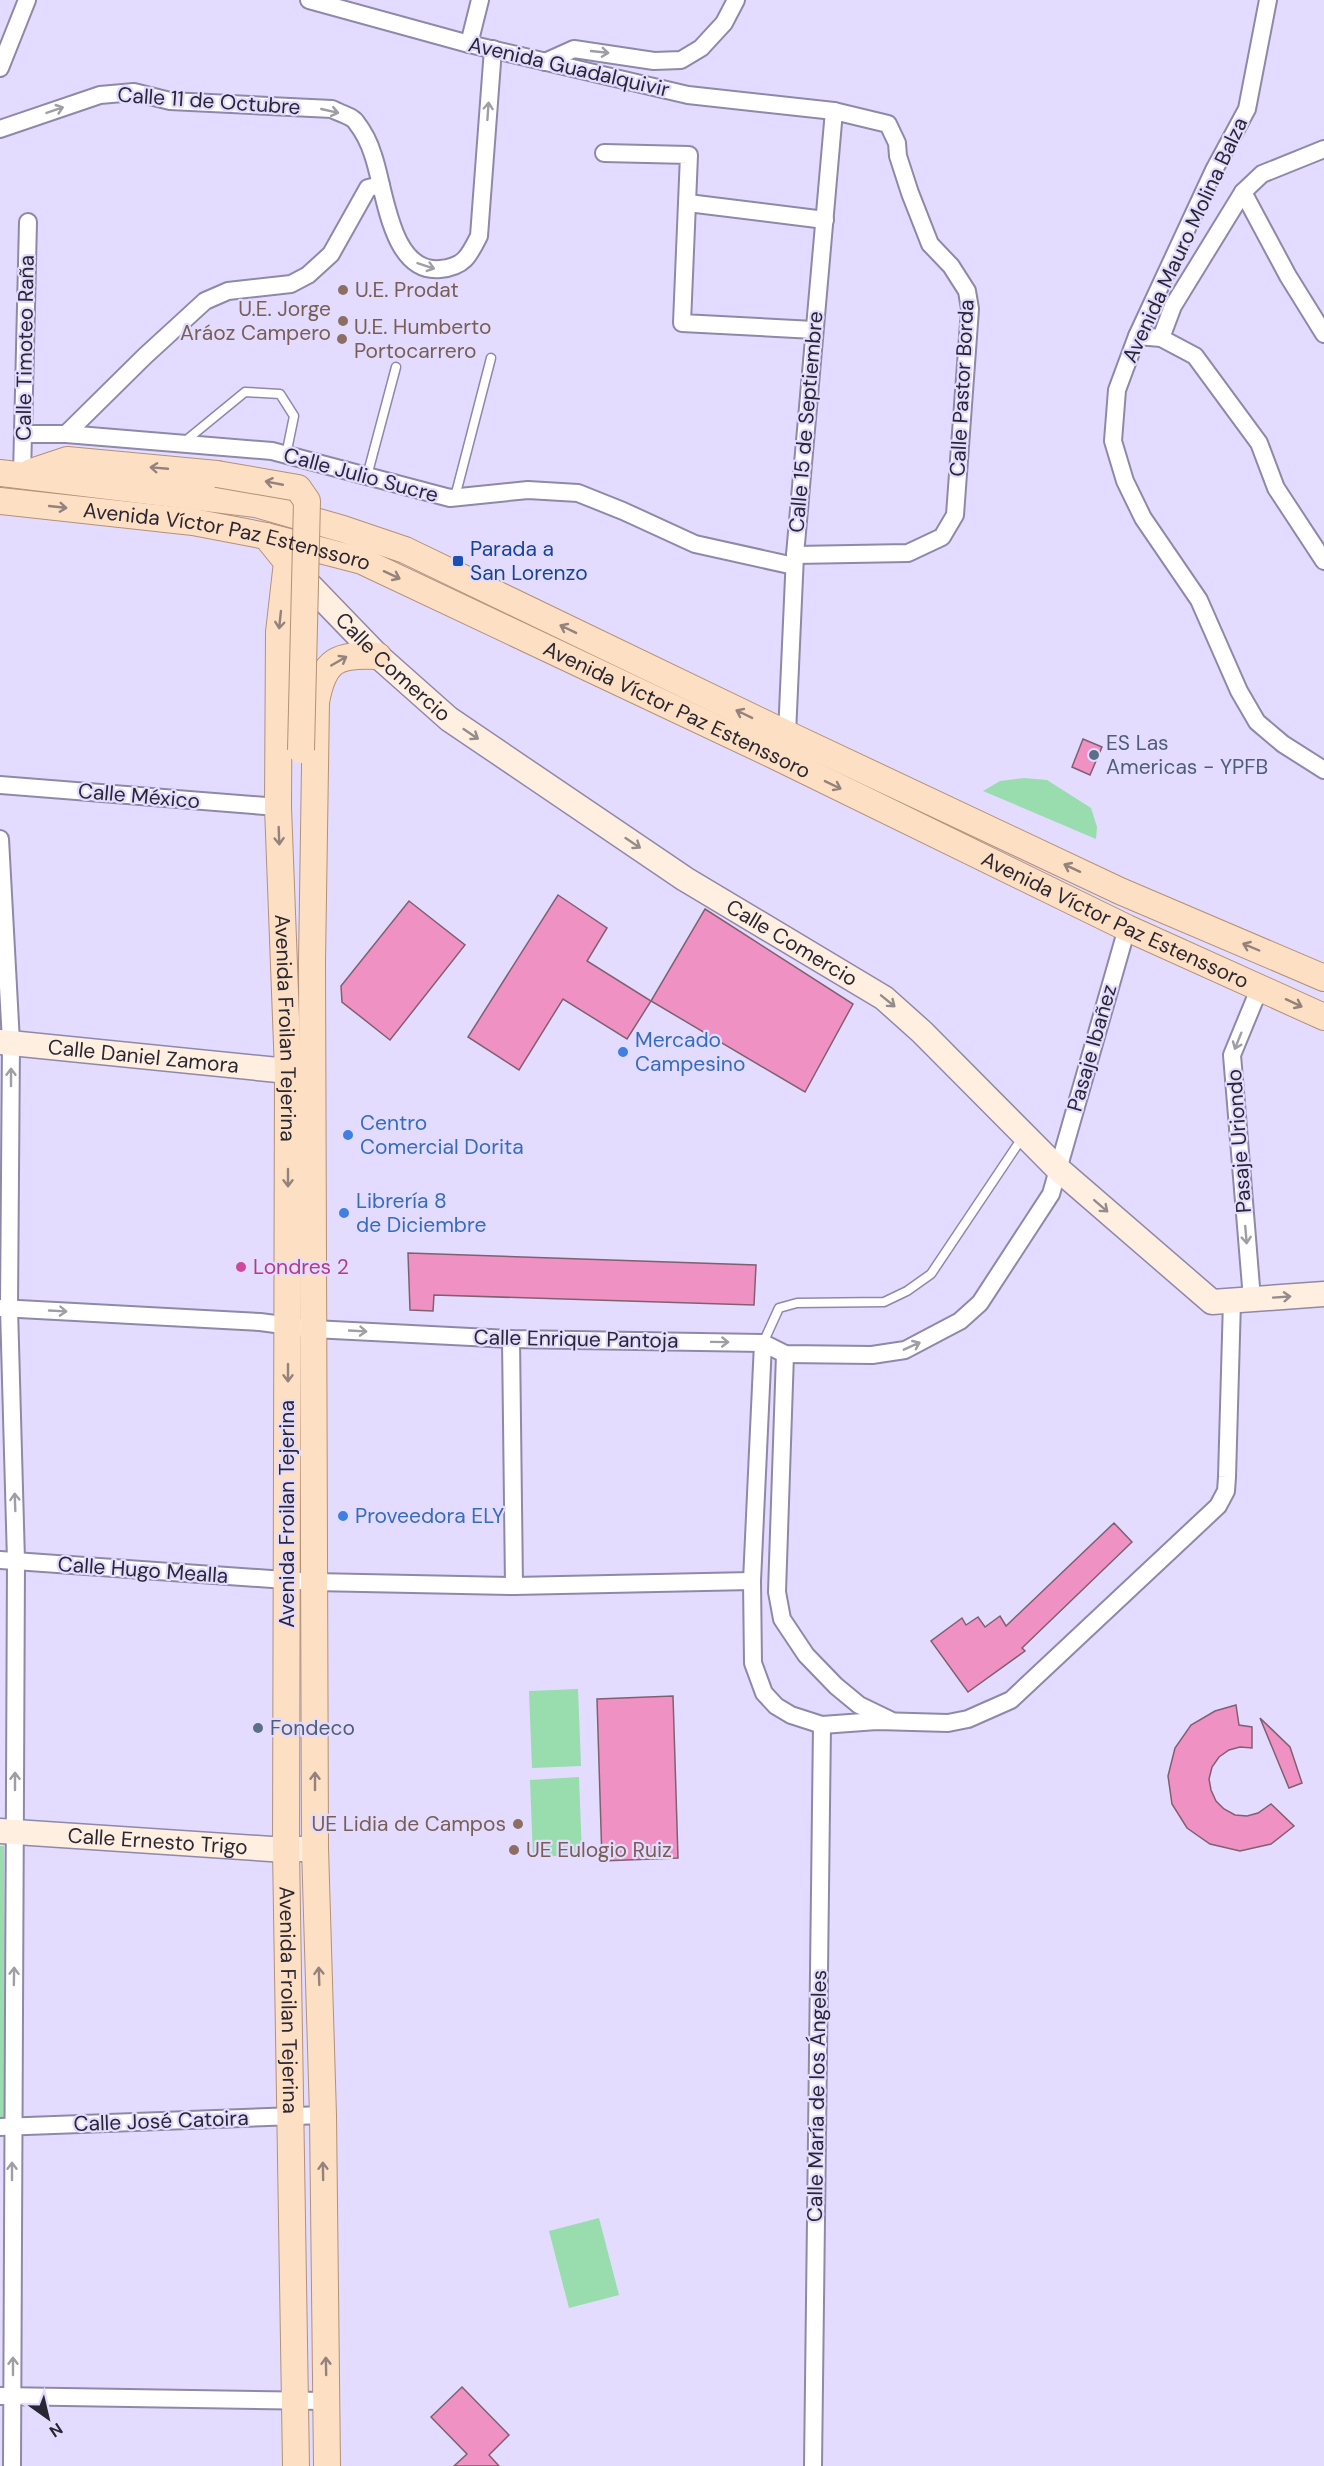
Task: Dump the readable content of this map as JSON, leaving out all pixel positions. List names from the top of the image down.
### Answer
{
  "streets": {
    "main road": ["Avenida Víctor Paz Estenssoro", "Calle Comercio", "Avenida Froilan Tejerina"],
    "street": [
      "Avenida Guadalquivir",
      "Calle 11 de Octubre",
      "Avenida Mauro Molina Balza",
      "Calle Timoteo Raña",
      "Calle Pastor Borda",
      "Calle 15 de Septiembre",
      "Calle Julio Sucre",
      "Calle México",
      "Pasaje Ibañez",
      "Calle Daniel Zamora",
      "Pasaje Uriondo",
      "Calle Enrique Pantoja",
      "Calle Hugo Mealla",
      "Calle Ernesto Trigo",
      "Calle María de los Ángeles",
      "Calle José Catoira"
    ]
  },
  "crossings": [
    ["Avenida Guadalquivir", "Calle 11 de Octubre"],
    ["Avenida Guadalquivir", "Calle Pastor Borda"],
    ["Avenida Guadalquivir", "Calle 15 de Septiembre"],
    ["Calle Timoteo Raña", "Calle Julio Sucre"],
    ["Calle Timoteo Raña", "Avenida Víctor Paz Estenssoro"],
    ["Calle Pastor Borda", "Calle 15 de Septiembre"],
    ["Calle Pastor Borda", "Calle Julio Sucre"],
    ["Calle 15 de Septiembre", "Calle Julio Sucre"],
    ["Calle 15 de Septiembre", "Avenida Víctor Paz Estenssoro"],
    ["Avenida Víctor Paz Estenssoro", "Calle Comercio"],
    ["Avenida Víctor Paz Estenssoro", "Pasaje Ibañez"],
    ["Avenida Víctor Paz Estenssoro", "Pasaje Uriondo"],
    ["Calle Comercio", "Avenida Froilan Tejerina"],
    ["Calle Comercio", "Pasaje Ibañez"],
    ["Calle Comercio", "Pasaje Uriondo"],
    ["Calle Comercio", "Calle Enrique Pantoja"],
    ["Calle México", "Avenida Froilan Tejerina"],
    ["Avenida Froilan Tejerina", "Calle Daniel Zamora"],
    ["Avenida Froilan Tejerina", "Calle Enrique Pantoja"],
    ["Avenida Froilan Tejerina", "Calle Hugo Mealla"],
    ["Avenida Froilan Tejerina", "Calle Ernesto Trigo"],
    ["Avenida Froilan Tejerina", "Calle José Catoira"],
    ["Pasaje Ibañez", "Calle Enrique Pantoja"],
    ["Pasaje Uriondo", "Calle María de los Ángeles"]
  ],
  "one_way": ["Calle Comercio", "Calle Enrique Pantoja"],
  "places": {
    "other": [
      "U.E. Prodat",
      "U.E. Jorge Aráoz Campero",
      "U.E. Humberto Portocarrero",
      "ES Las Americas - YPFB",
      "Mercado Campesino",
      "Centro Comercial Dorita",
      "Librería 8 de Diciembre",
      "Londres 2",
      "Proveedora ELY",
      "Fondeco",
      "UE Lidia de Campos",
      "UE Eulogio Ruiz"
    ],
    "transit": ["Parada a San Lorenzo"]
  },
  "north": "bottom right"
}
